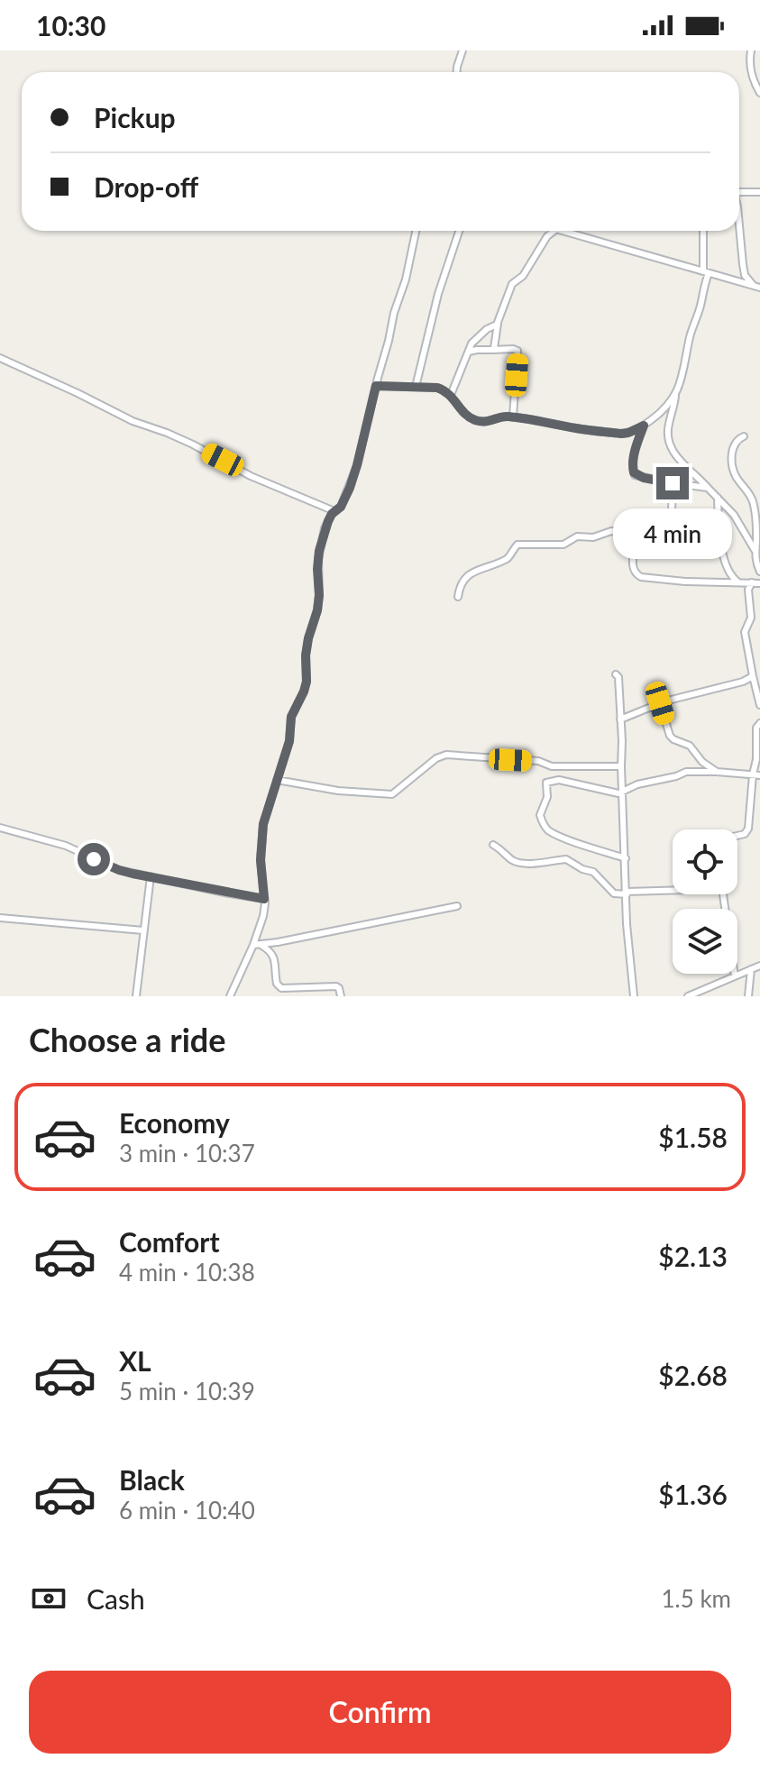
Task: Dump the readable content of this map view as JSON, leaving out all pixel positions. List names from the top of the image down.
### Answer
{
  "page": {
    "status": "10:30",
    "banner": ["Pickup", "Drop-off"],
    "bubble": "4 min",
    "heading": "Choose a ride",
    "list": [
      {
        "name": "Economy",
        "note": "3 min · 10:37",
        "value": "$1.58"
      },
      {
        "name": "Comfort",
        "note": "4 min · 10:38",
        "value": "$2.13"
      },
      {
        "name": "XL",
        "note": "5 min · 10:39",
        "value": "$2.68"
      },
      {
        "name": "Black",
        "note": "6 min · 10:40",
        "value": "$1.36"
      }
    ],
    "pay": ["Cash", "1.5 km"],
    "buttons": "Confirm"
  }
}
